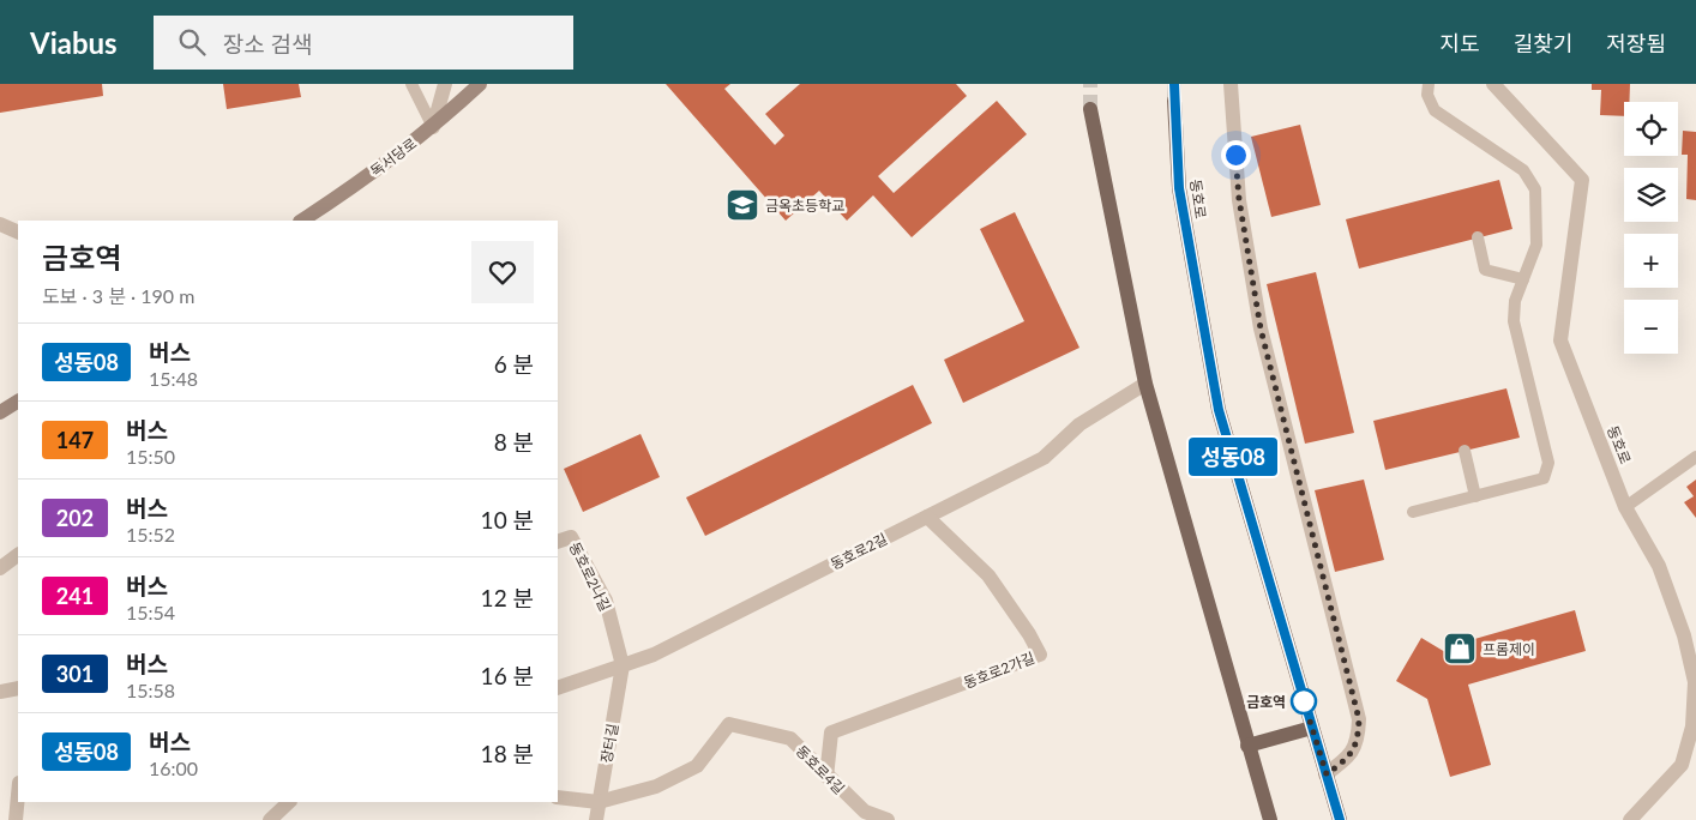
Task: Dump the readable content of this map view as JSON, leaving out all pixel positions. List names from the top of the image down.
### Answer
{
  "streets": {
    "main road": ["독서당로", "동호로"],
    "street": [
      "동호로2길",
      "동호로2나길",
      "동호로2가길",
      "장터길",
      "동호로4길"
    ]
  },
  "crossings": [
    ["동호로2길", "동호로2나길"],
    ["동호로2길", "동호로2가길"],
    ["동호로2길", "장터길"],
    ["동호로2나길", "장터길"],
    ["동호로2가길", "동호로4길"],
    ["장터길", "동호로4길"]
  ],
  "places": {
    "school or university": ["금옥초등학교"],
    "shop": ["프롬제이"],
    "other": ["금호역"]
  },
  "lines": ["bus line 성동08"],
  "page": {
    "header": "Viabus",
    "search": "장소 검색",
    "nav": ["지도", "길찾기", "저장됨"],
    "on_map": "성동08",
    "map_buttons": ["+", "−"],
    "heading": ["금호역", "도보 · 3 분 · 190 m"],
    "list": [
      {
        "mark": "성동08",
        "name": "버스",
        "note": "15:48",
        "value": "6 분"
      },
      {
        "mark": "147",
        "name": "버스",
        "note": "15:50",
        "value": "8 분"
      },
      {
        "mark": "202",
        "name": "버스",
        "note": "15:52",
        "value": "10 분"
      },
      {
        "mark": "241",
        "name": "버스",
        "note": "15:54",
        "value": "12 분"
      },
      {
        "mark": "301",
        "name": "버스",
        "note": "15:58",
        "value": "16 분"
      },
      {
        "mark": "성동08",
        "name": "버스",
        "note": "16:00",
        "value": "18 분"
      }
    ]
  }
}
